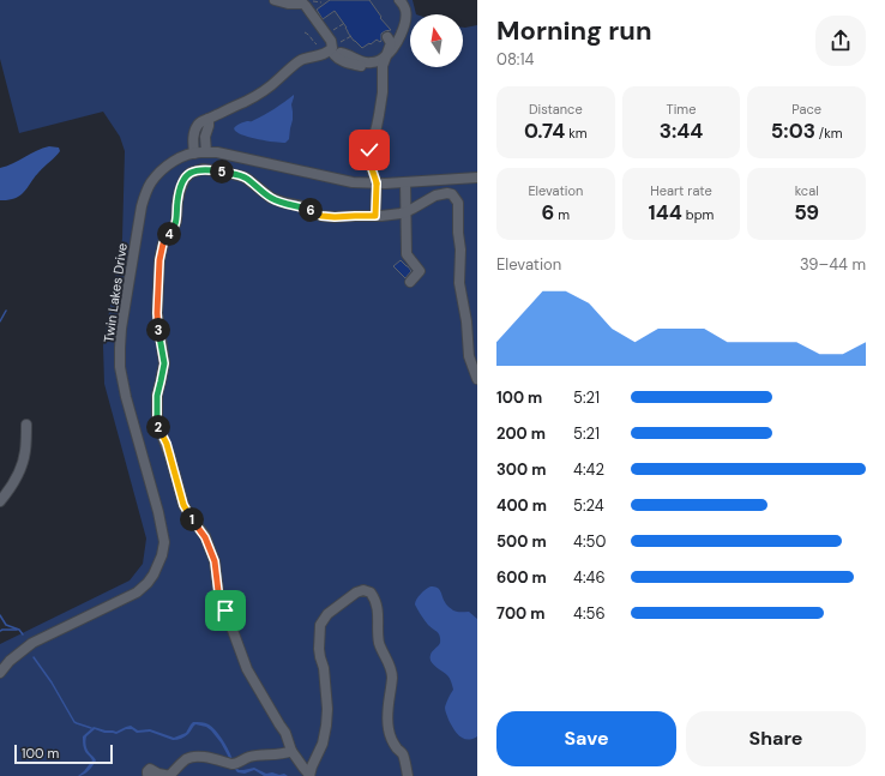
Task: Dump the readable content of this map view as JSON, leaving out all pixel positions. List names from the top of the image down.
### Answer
{
  "streets": {
    "street": ["Twin Lakes Drive"]
  },
  "scale_bar": "100 m",
  "north": "top",
  "page": {
    "heading": ["Morning run", "08:14"],
    "stats": [
      ["Distance", "0.74 km"],
      ["Time", "3:44"],
      ["Pace", "5:03 /km"],
      ["Elevation", "6 m"],
      ["Heart rate", "144 bpm"],
      ["kcal", "59"]
    ],
    "pins": [
      "5",
      "6",
      "4",
      "3",
      "2",
      "1"
    ],
    "chart": ["Elevation", "39–44 m"],
    "list": [
      {
        "name": "100 m",
        "note": "5:21"
      },
      {
        "name": "200 m",
        "note": "5:21"
      },
      {
        "name": "300 m",
        "note": "4:42"
      },
      {
        "name": "400 m",
        "note": "5:24"
      },
      {
        "name": "500 m",
        "note": "4:50"
      },
      {
        "name": "600 m",
        "note": "4:46"
      },
      {
        "name": "700 m",
        "note": "4:56"
      }
    ],
    "buttons": ["Save", "Share"],
    "scale": "100 m"
  }
}
